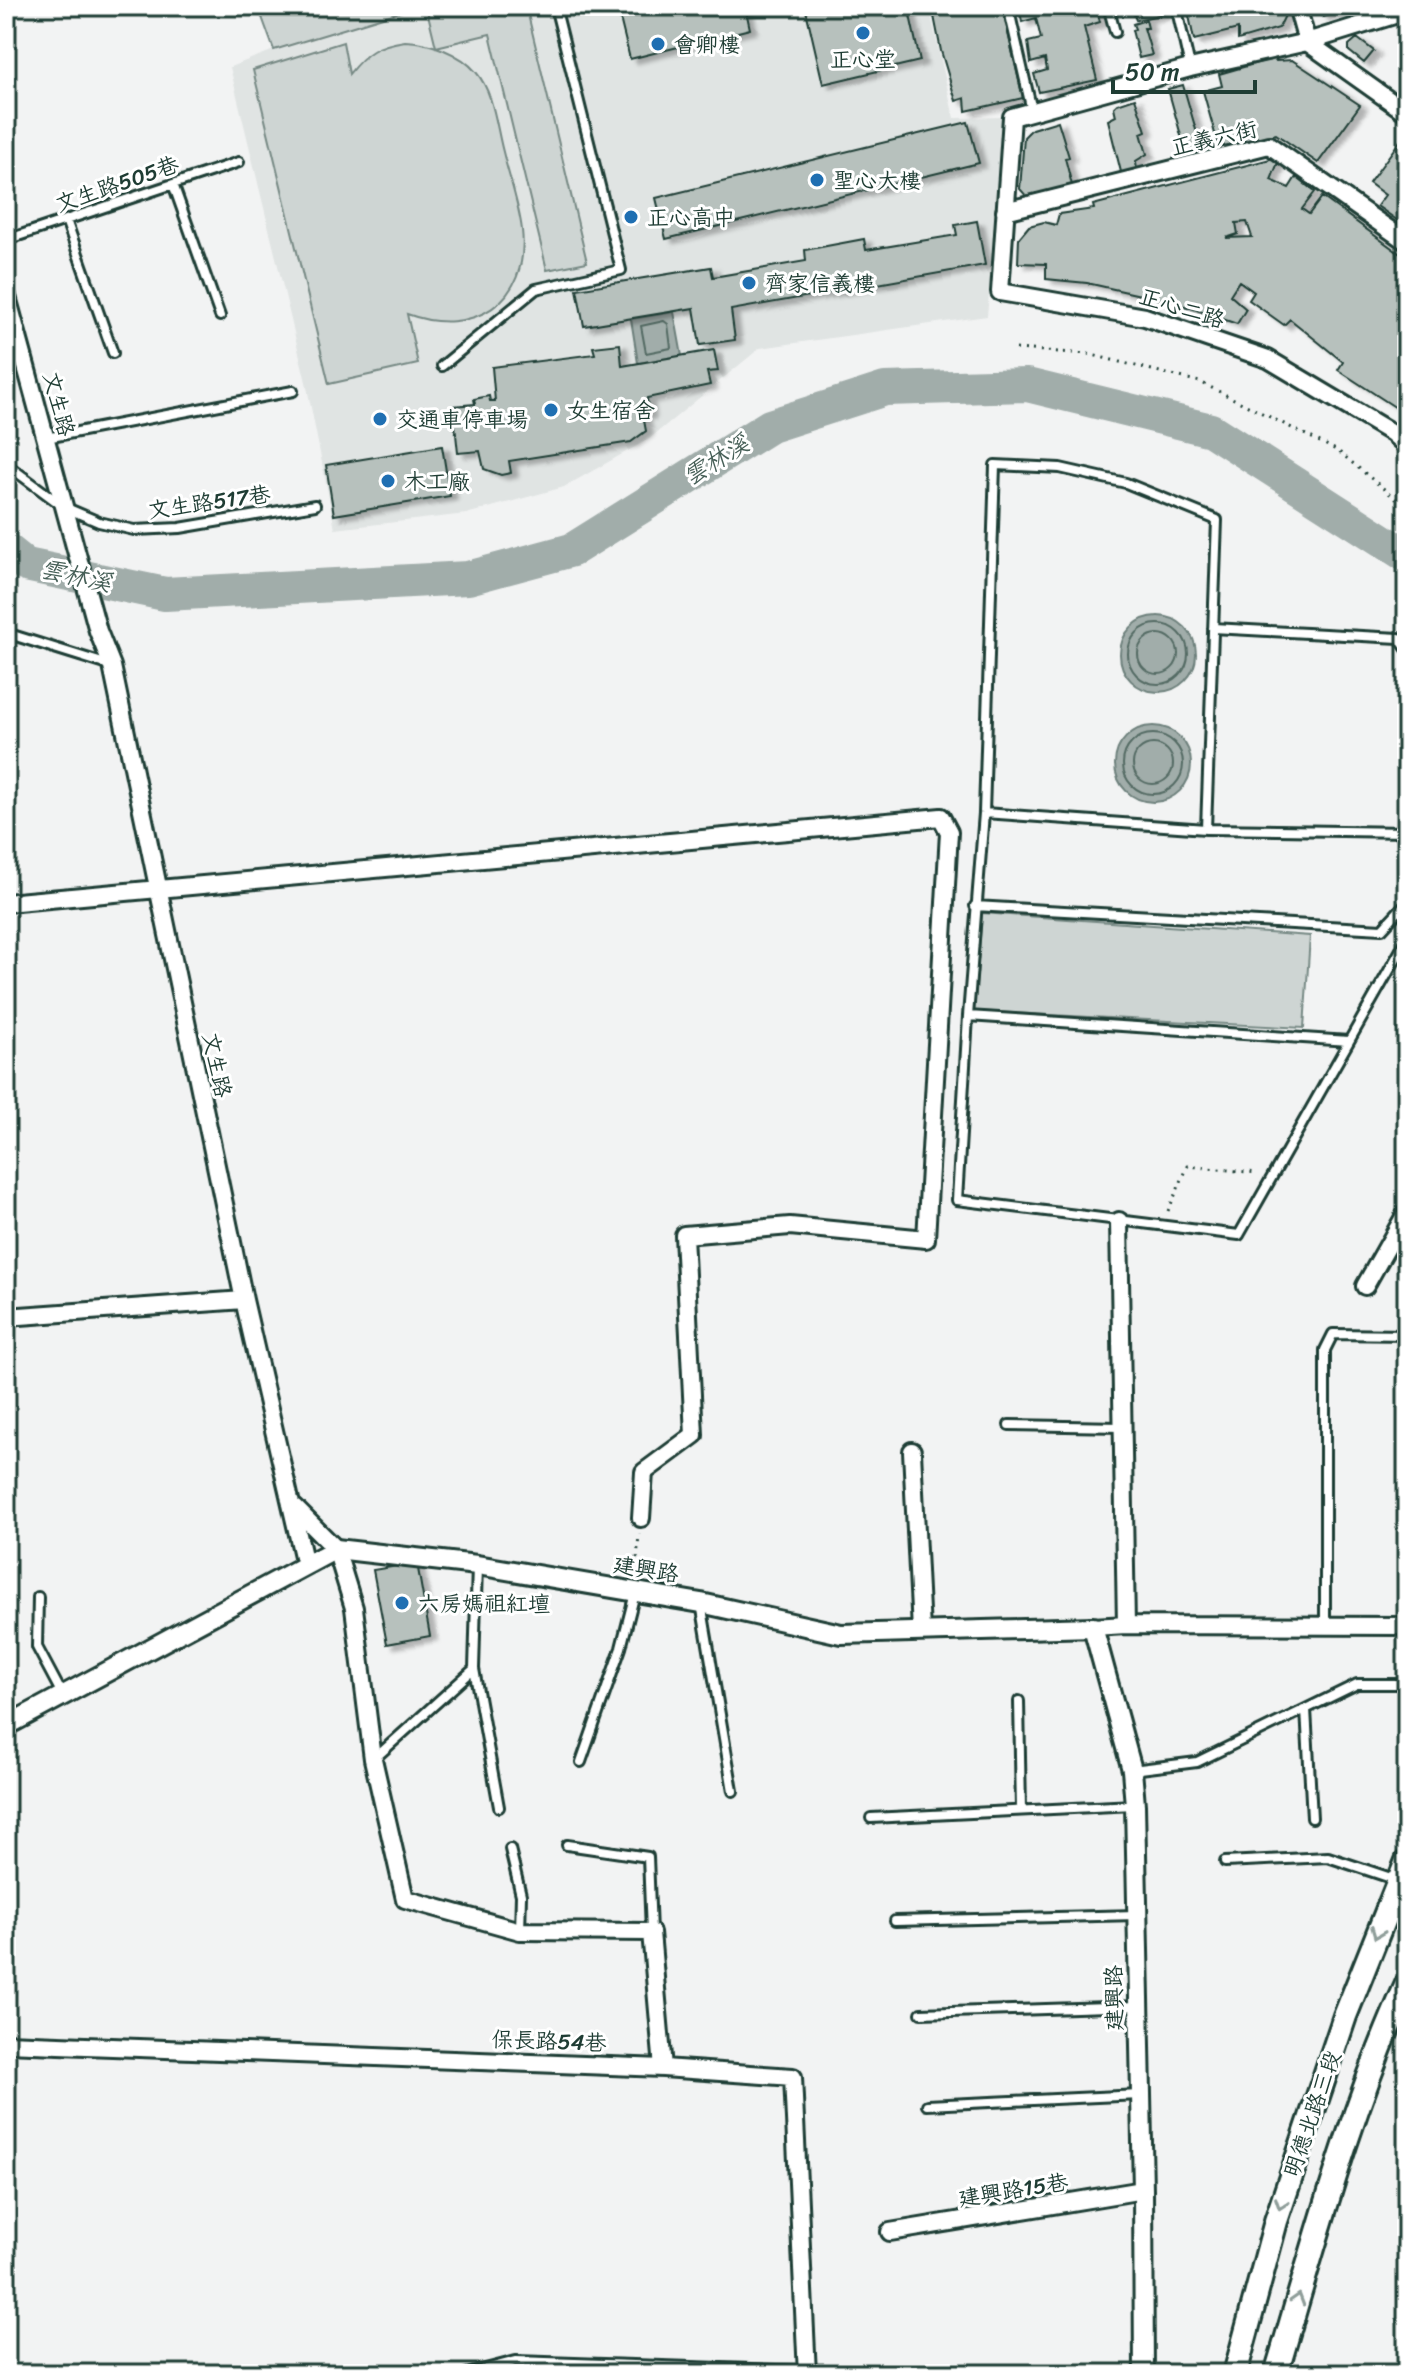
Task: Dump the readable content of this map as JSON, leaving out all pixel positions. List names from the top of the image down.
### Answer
{
  "streets": {
    "main road": ["明德北路三段"],
    "street": [
      "正義六街",
      "正心二路",
      "文生路",
      "建興路",
      "保長路54巷",
      "建興路15巷"
    ],
    "lane": ["文生路505巷", "文生路517巷"]
  },
  "crossings": [
    ["正義六街", "正心二路"],
    ["文生路", "文生路517巷"],
    ["建興路", "建興路15巷"]
  ],
  "water": ["雲林溪"],
  "places": [
    "正心堂",
    "會卿樓",
    "聖心大樓",
    "正心高中",
    "齊家信義樓",
    "女生宿舍",
    "交通車停車場",
    "木工廠",
    "六房媽祖紅壇"
  ],
  "scale_bar": "50 m"
}
